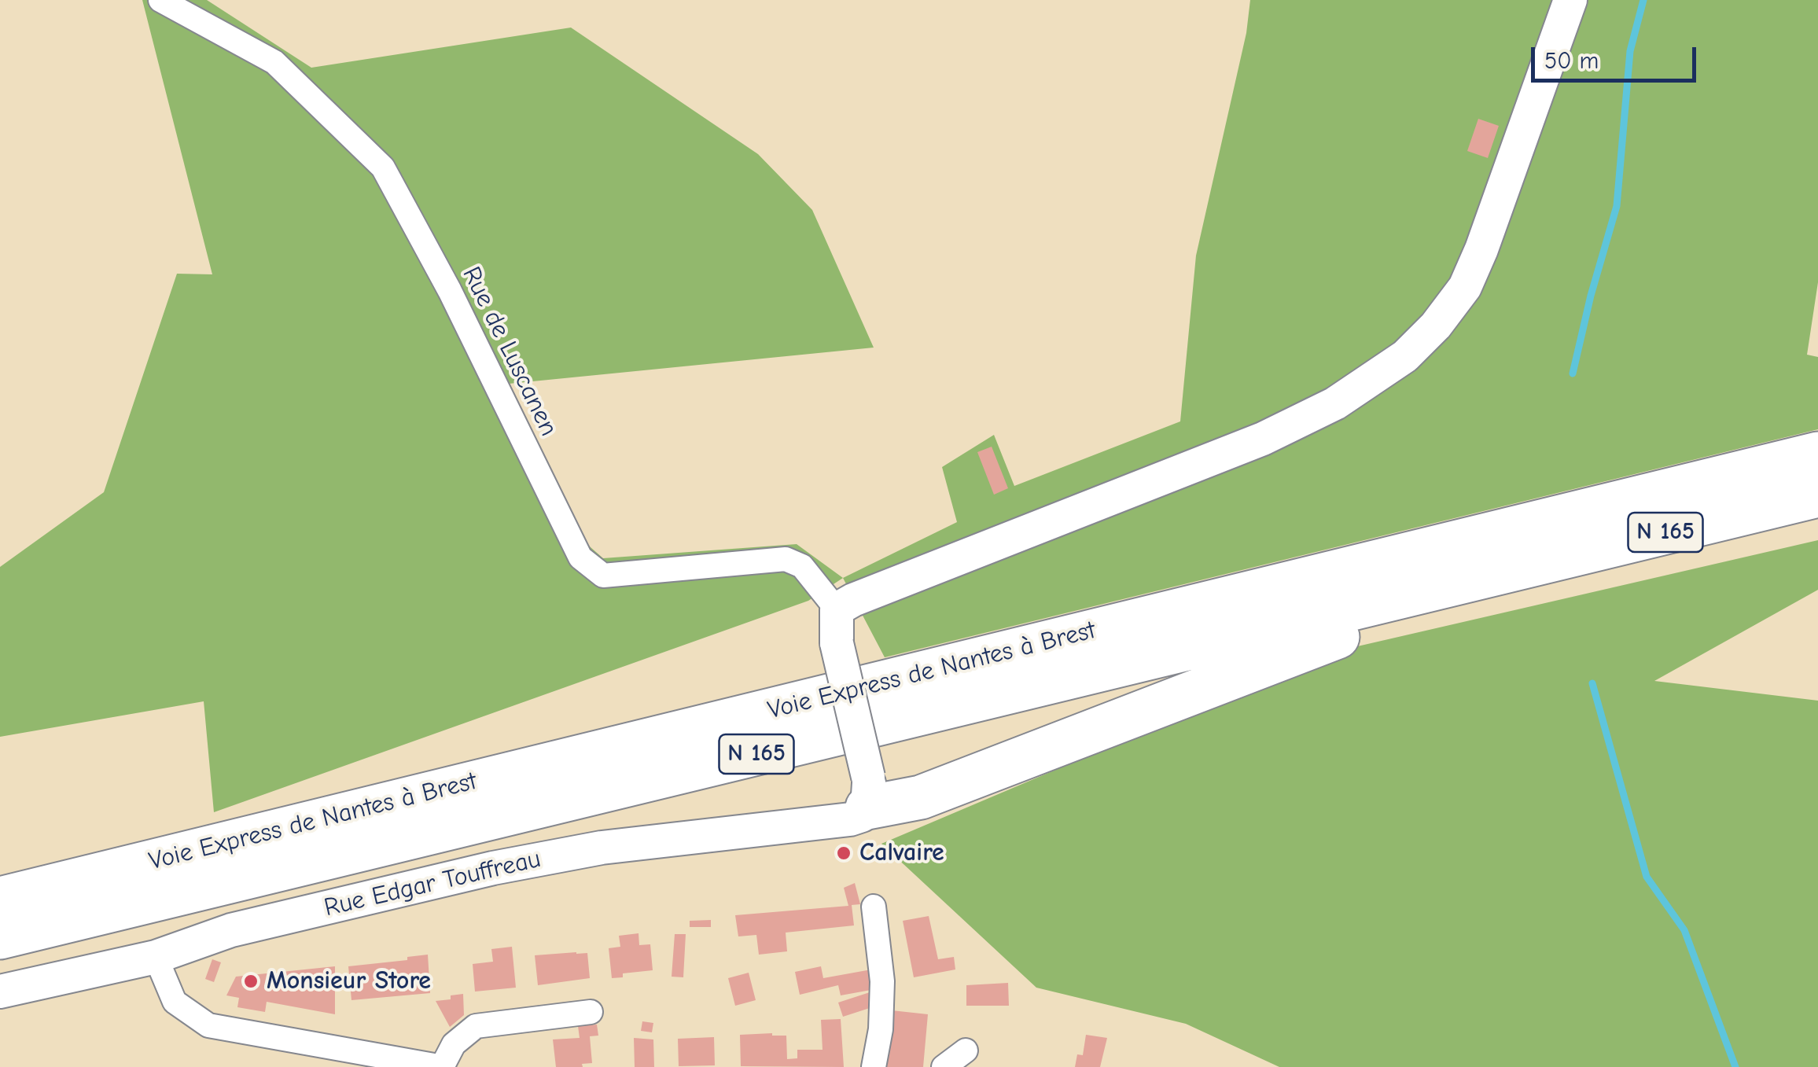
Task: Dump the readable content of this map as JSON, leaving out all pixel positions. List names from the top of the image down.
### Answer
{
  "streets": {
    "highway": ["N 165", "Voie Express de Nantes à Brest"],
    "street": ["Rue de Luscanen", "Rue Edgar Touffreau"]
  },
  "places": ["Calvaire", "Monsieur Store"],
  "scale_bar": "50 m"
}
